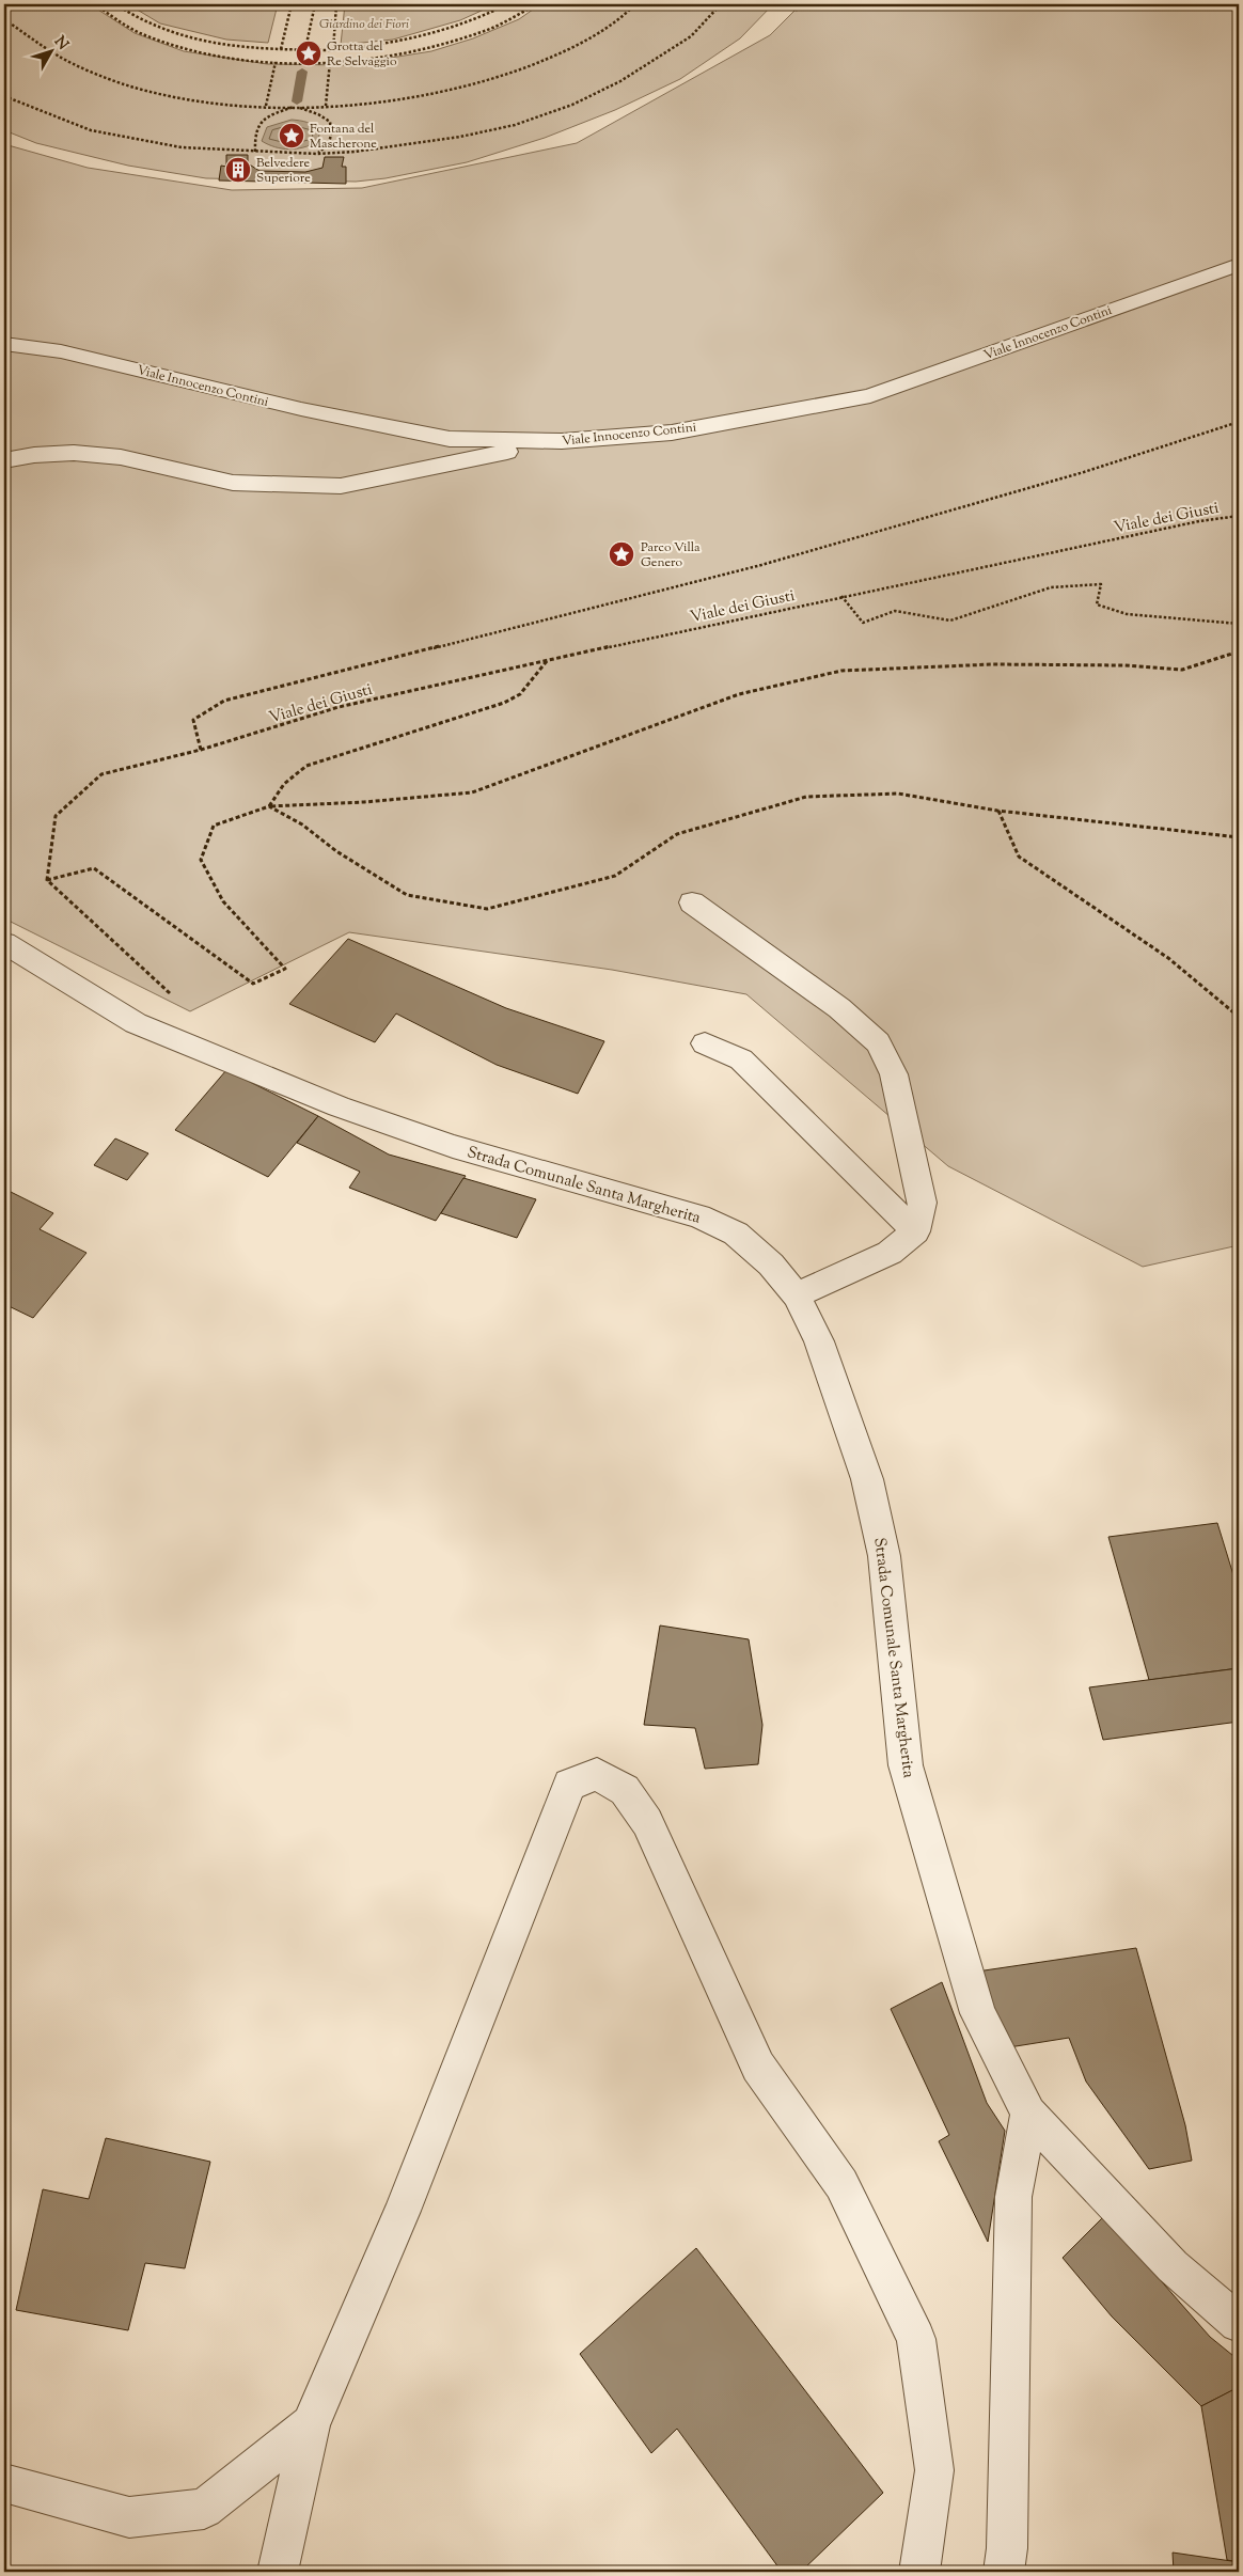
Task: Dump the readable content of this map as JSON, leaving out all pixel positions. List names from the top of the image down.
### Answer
{
  "streets": {
    "street": ["Viale Innocenzo Contini", "Strada Comunale Santa Margherita"],
    "path": ["Viale dei Giusti"]
  },
  "parks": ["Giardino dei Fiori"],
  "places": {
    "place": ["Grotta del Re Selvaggio", "Fontana del Mascherone", "Parco Villa Genero"],
    "building": ["Belvedere Superiore"]
  },
  "north": "top right"
}
